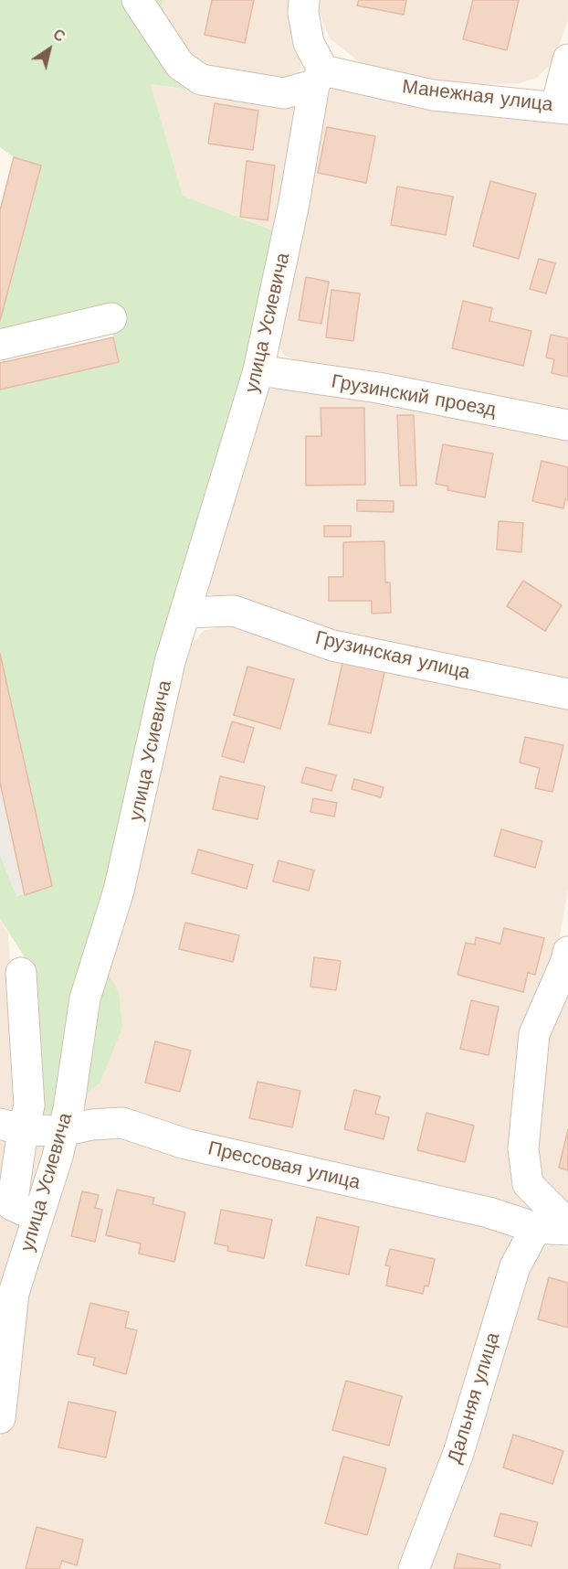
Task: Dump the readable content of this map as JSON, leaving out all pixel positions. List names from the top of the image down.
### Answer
{
  "streets": {
    "street": [
      "Манежная улица",
      "улица Усиевича",
      "Грузинский проезд",
      "Грузинская улица",
      "Прессовая улица",
      "Дальняя улица"
    ]
  },
  "crossings": [
    ["Манежная улица", "улица Усиевича"],
    ["улица Усиевича", "Грузинский проезд"],
    ["улица Усиевича", "Грузинская улица"],
    ["улица Усиевича", "Прессовая улица"],
    ["Прессовая улица", "Дальняя улица"]
  ],
  "north": "top right"
}
